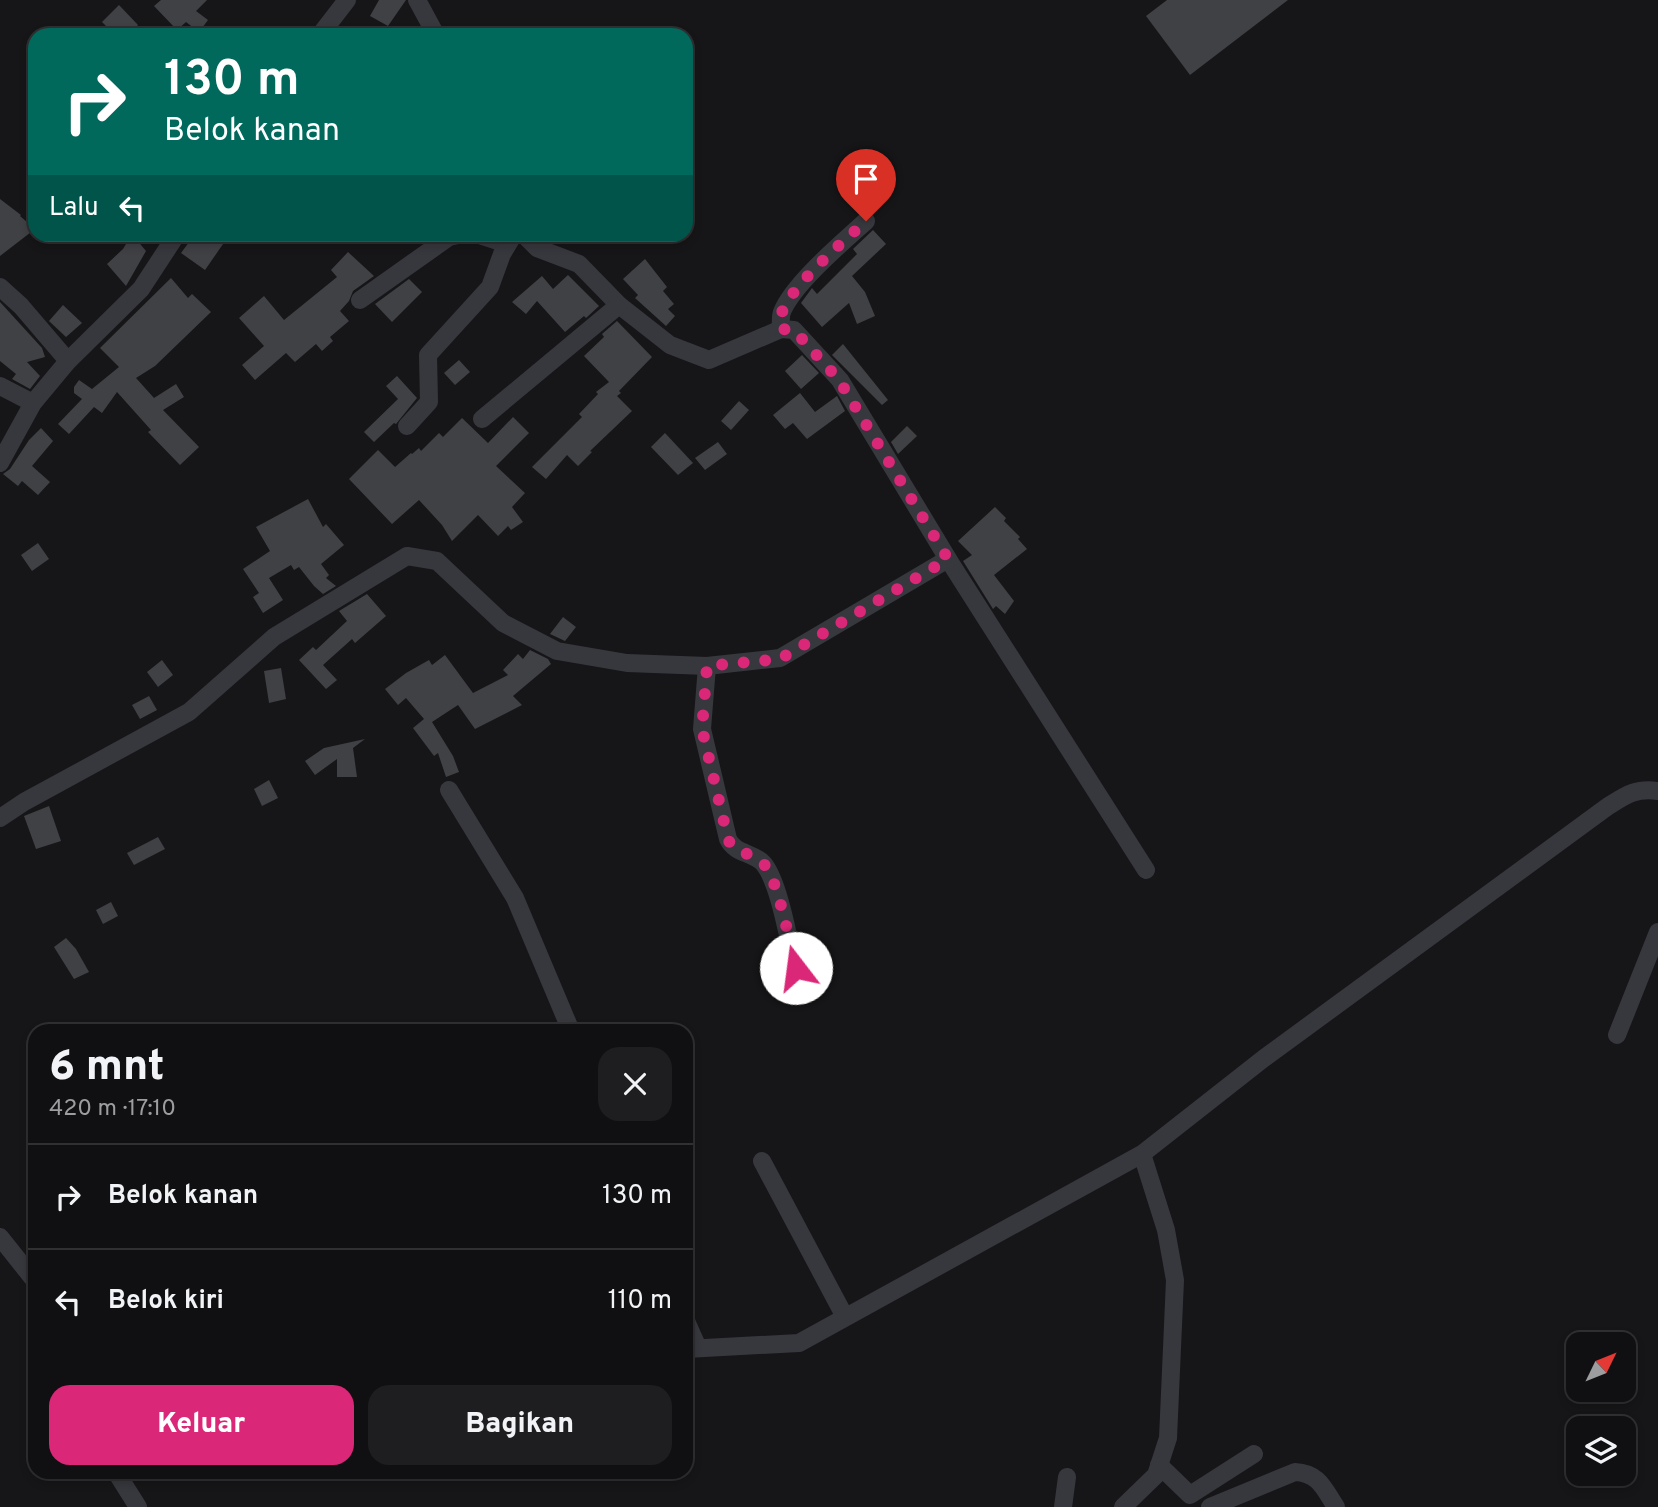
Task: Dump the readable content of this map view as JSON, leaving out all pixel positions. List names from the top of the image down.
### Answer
{
  "north": "top right",
  "page": {
    "turn": ["130 m", "Belok kanan"],
    "then": "Lalu",
    "heading": ["6 mnt", "420 m · 17:10"],
    "list": [
      {
        "name": "Belok kanan",
        "value": "130 m"
      },
      {
        "name": "Belok kiri",
        "value": "110 m"
      }
    ],
    "buttons": ["Keluar", "Bagikan"]
  }
}
